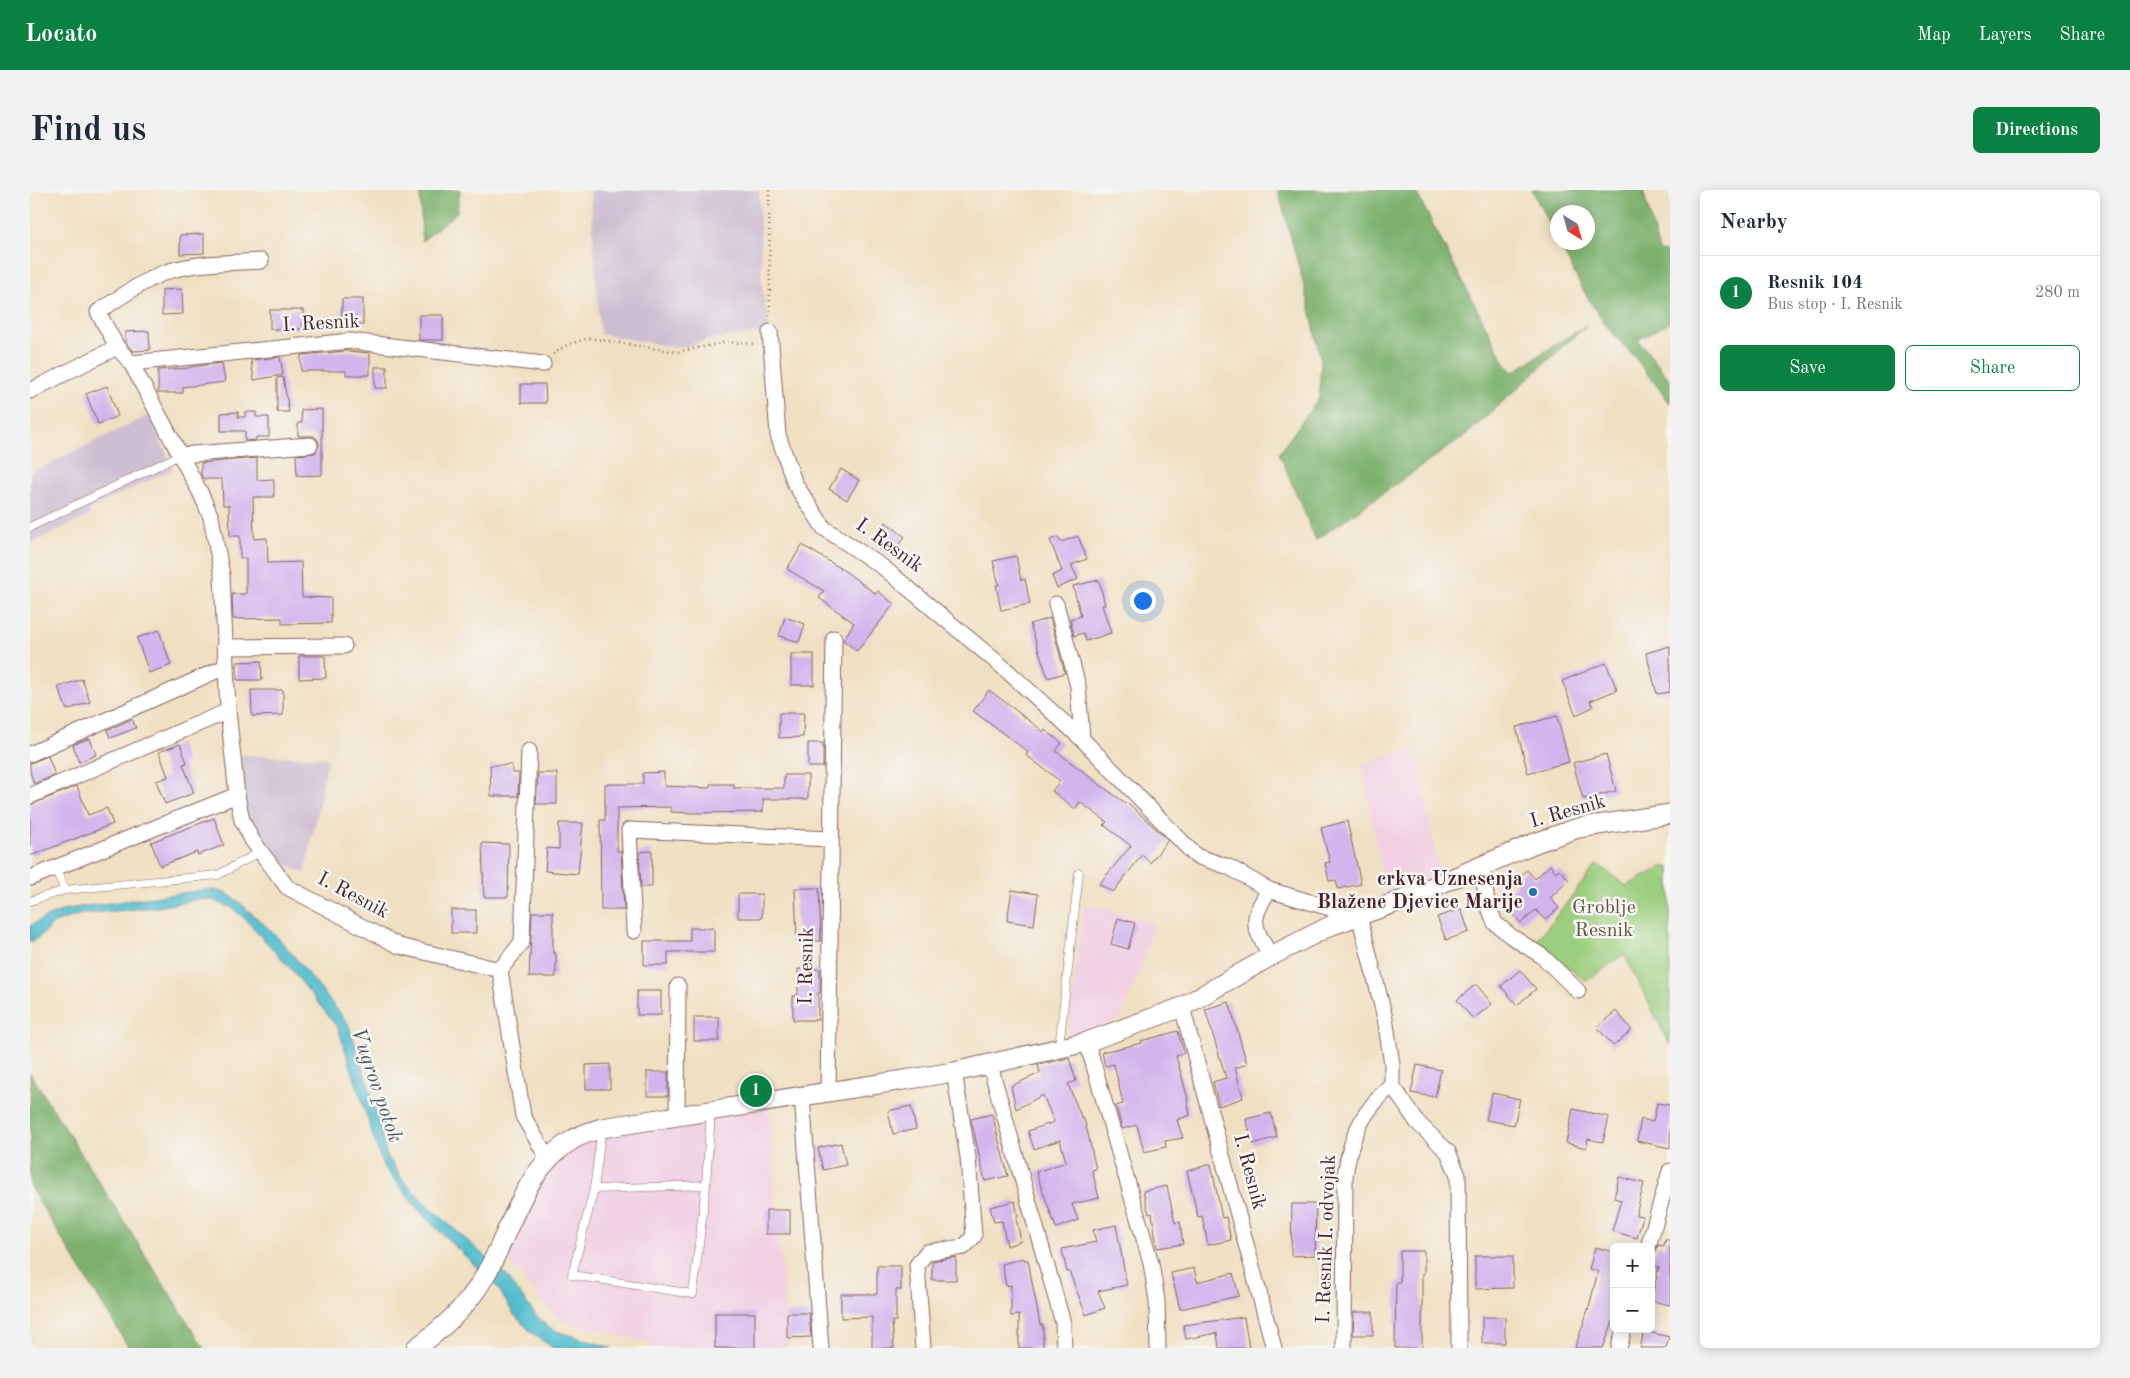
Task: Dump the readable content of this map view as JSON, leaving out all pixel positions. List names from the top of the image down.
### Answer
{
  "streets": {
    "street": ["I. Resnik", "I. Resnik I. odvojak"]
  },
  "water": ["Vugrov potok"],
  "parks": ["Groblje Resnik"],
  "places": ["crkva Uznesenja Blažene Djevice Marije"],
  "north": "bottom right",
  "page": {
    "header": "Locato",
    "nav": ["Map", "Layers", "Share"],
    "buttons": [
      "Directions",
      ["Save", "Share"]
    ],
    "title": "Find us",
    "heading": "Nearby",
    "list": [
      {
        "mark": "1",
        "name": "Resnik 104",
        "note": "Bus stop · I. Resnik",
        "value": "280 m"
      }
    ],
    "pins": "1",
    "map_buttons": ["+", "−"]
  }
}
